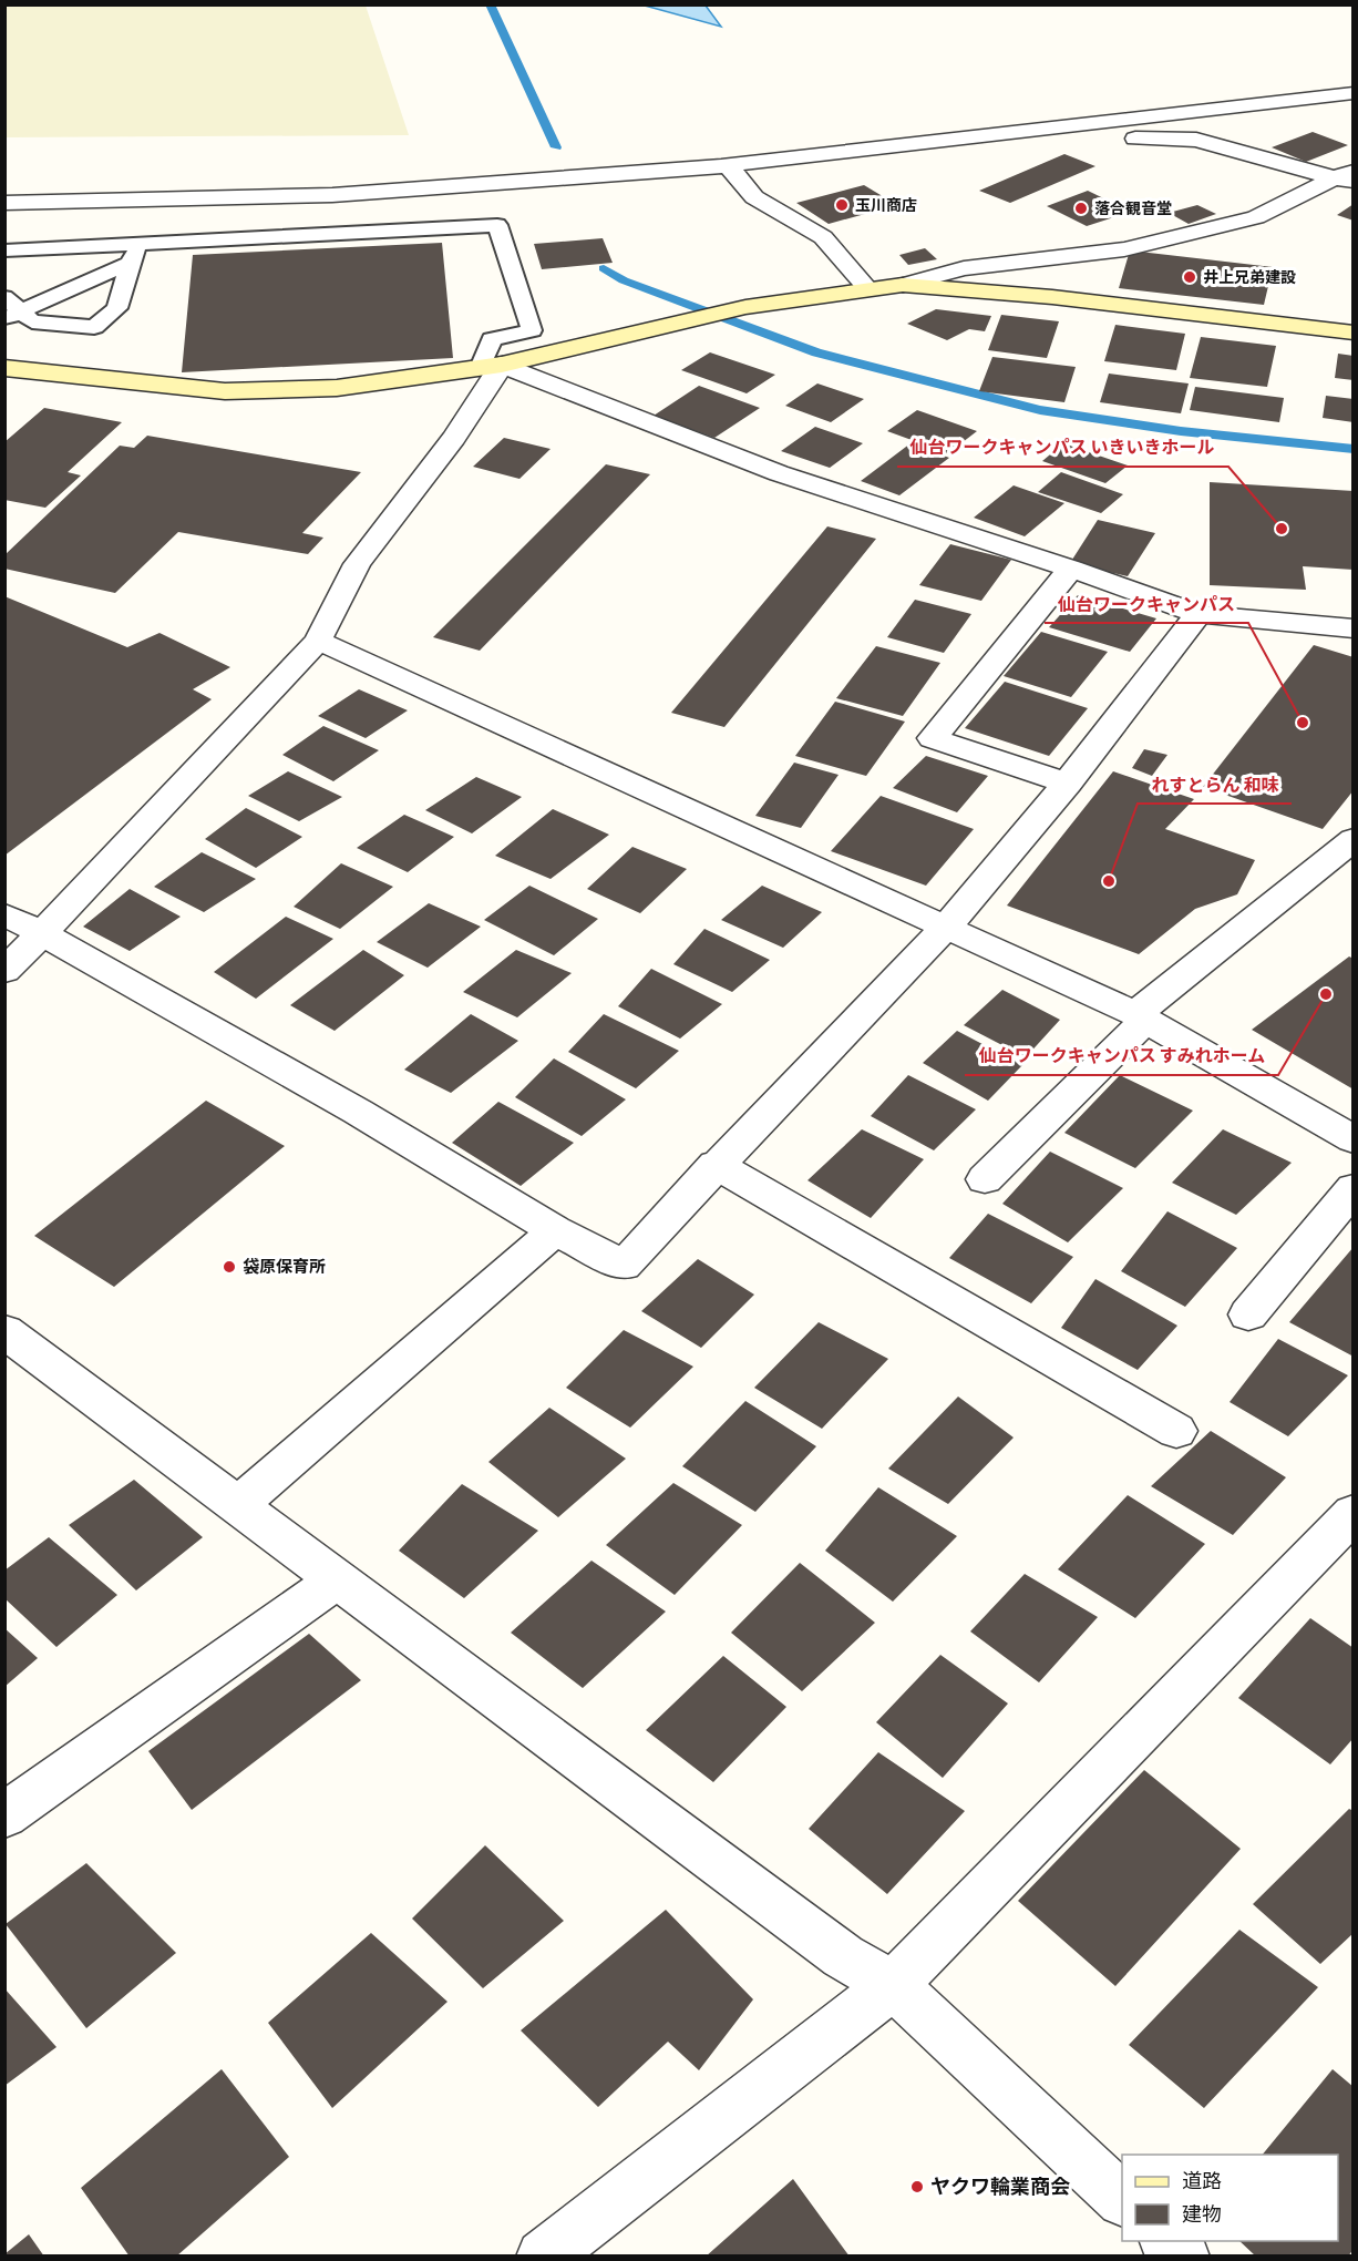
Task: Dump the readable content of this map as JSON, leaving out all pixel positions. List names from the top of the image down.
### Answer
{
  "places": [
    "玉川商店",
    "落合観音堂",
    "井上兄弟建設",
    "仙台ワークキャンパス いきいきホール",
    "仙台ワークキャンパス",
    "れすとらん 和味",
    "仙台ワークキャンパス すみれホーム",
    "袋原保育所",
    "ヤクワ輪業商会"
  ],
  "legend": ["道路", "建物"]
}
